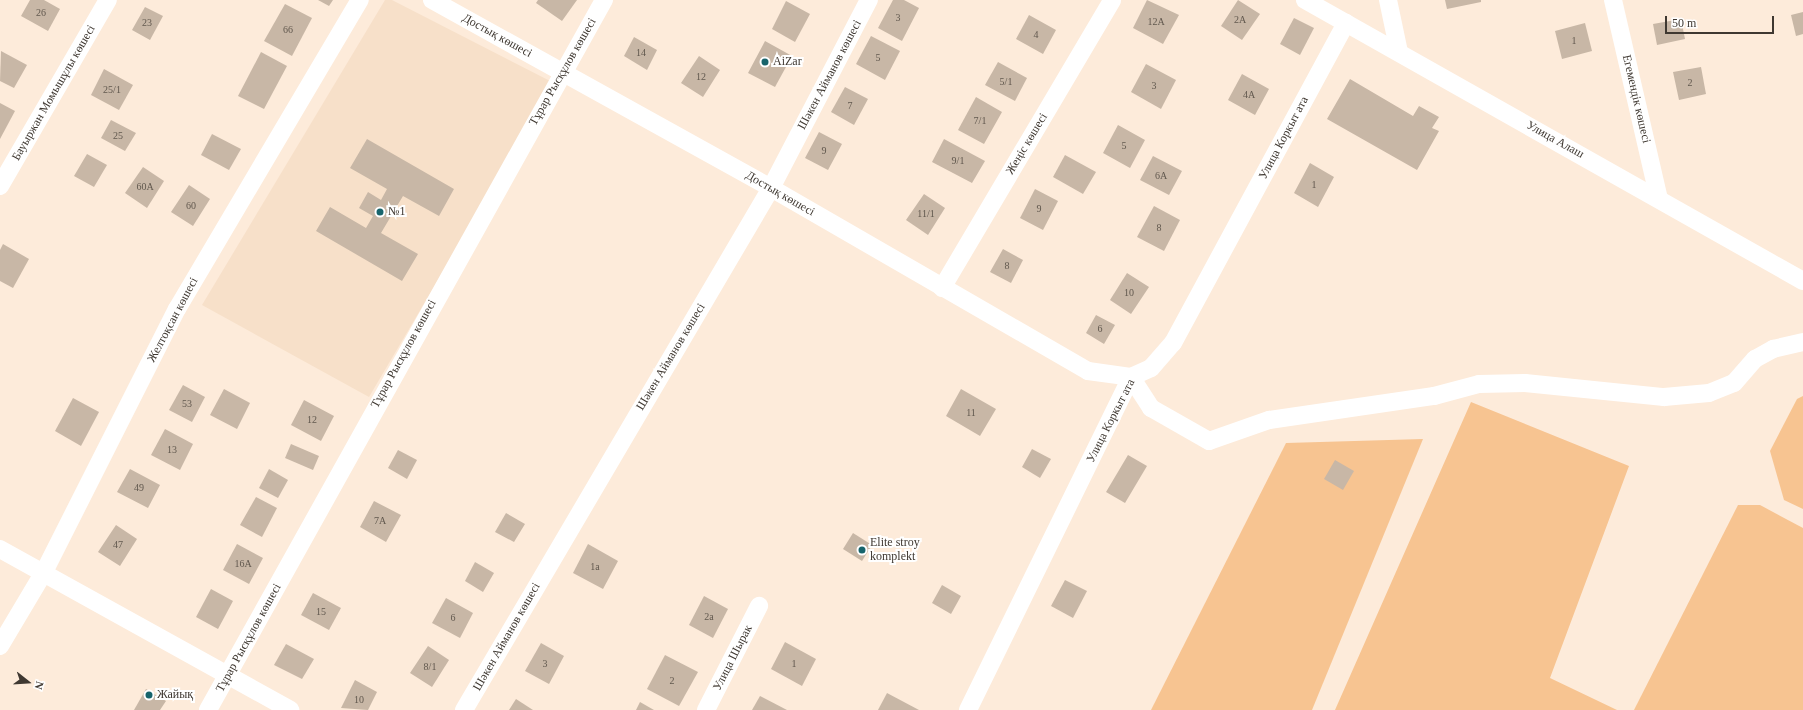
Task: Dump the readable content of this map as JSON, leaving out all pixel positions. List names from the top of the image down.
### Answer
{
  "streets": {
    "street": [
      "Достық көшесі",
      "Тұрар Рысқұлов көшесі",
      "Шәкен Айманов көшесі",
      "Бауыржан Момышұлы көшесі",
      "Егемендік көшесі",
      "Улица Коркыт ата",
      "Улица Алаш",
      "Жеңіс көшесі",
      "Желтоқсан көшесі",
      "Улица Шырак"
    ]
  },
  "crossings": [
    ["Достық көшесі", "Тұрар Рысқұлов көшесі"],
    ["Достық көшесі", "Шәкен Айманов көшесі"],
    ["Достық көшесі", "Улица Коркыт ата"],
    ["Достық көшесі", "Жеңіс көшесі"],
    ["Егемендік көшесі", "Улица Алаш"],
    ["Улица Коркыт ата", "Улица Алаш"]
  ],
  "places": [
    "AiZar",
    "№1",
    "Elite stroy komplekt",
    "Жайық"
  ],
  "house_numbers": [
    "26",
    "3",
    "2А",
    "12А",
    "23",
    "66",
    "4",
    "1",
    "14",
    "5",
    "12",
    "5/1",
    "2",
    "3",
    "25/1",
    "4А",
    "7",
    "7/1",
    "25",
    "5",
    "9",
    "9/1",
    "6А",
    "1",
    "60А",
    "60",
    "9",
    "11/1",
    "8",
    "8",
    "10",
    "6",
    "53",
    "11",
    "12",
    "13",
    "49",
    "7А",
    "47",
    "16А",
    "1а",
    "15",
    "2а",
    "6",
    "3",
    "1",
    "8/1",
    "2",
    "10"
  ],
  "scale_bar": "50 m",
  "north": "right"
}
